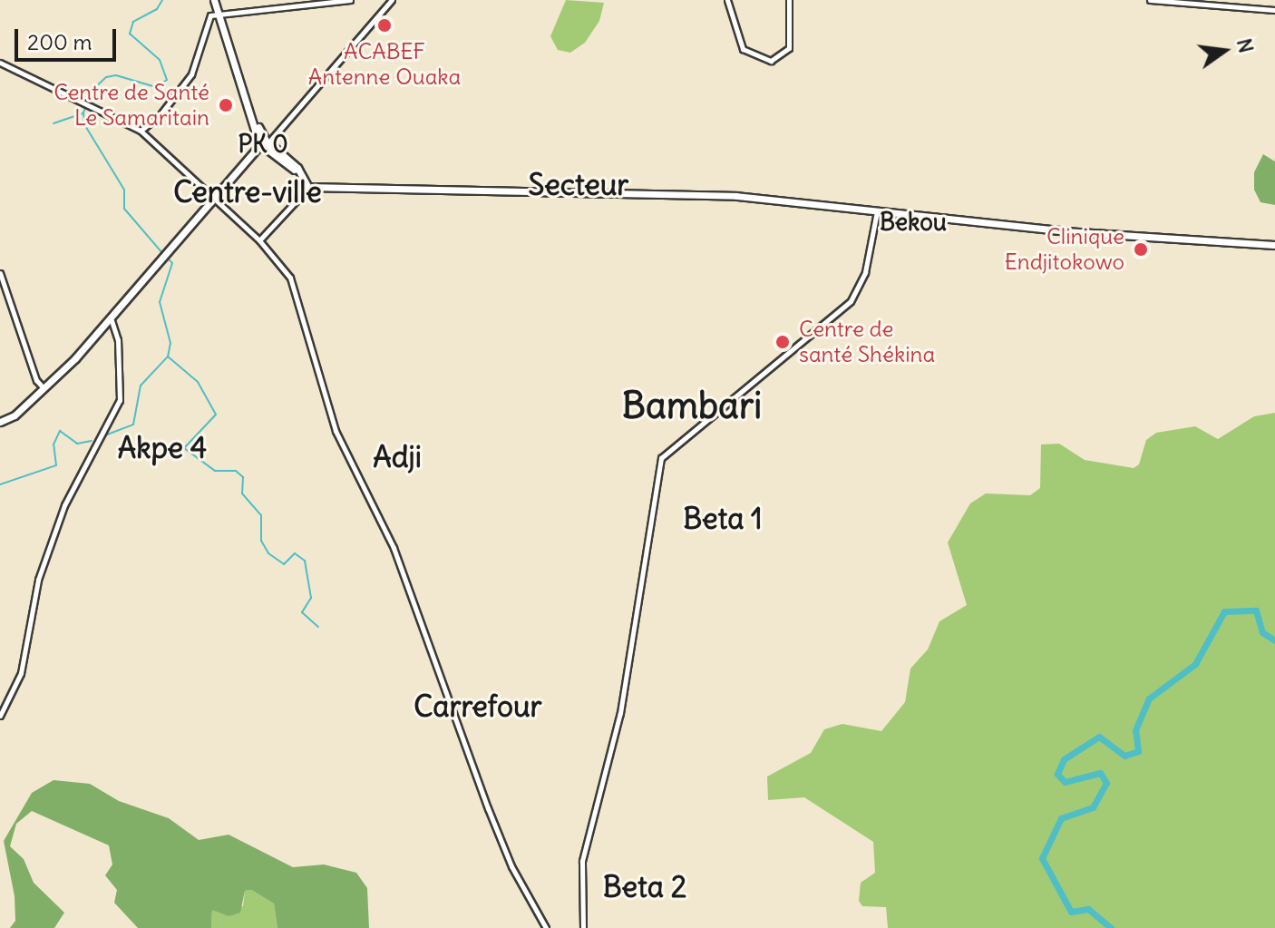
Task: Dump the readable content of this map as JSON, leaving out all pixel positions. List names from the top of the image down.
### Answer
{
  "districts": [
    "PK 0",
    "Secteur",
    "Centre-ville",
    "Bekou",
    "Bambari",
    "Akpe 4",
    "Adji",
    "Beta 1",
    "Carrefour",
    "Beta 2"
  ],
  "places": [
    "ACABEF Antenne Ouaka",
    "Centre de Santé Le Samaritain",
    "Clinique Endjitokowo",
    "Centre de santé Shékina"
  ],
  "scale_bar": "200 m",
  "north": "right"
}
